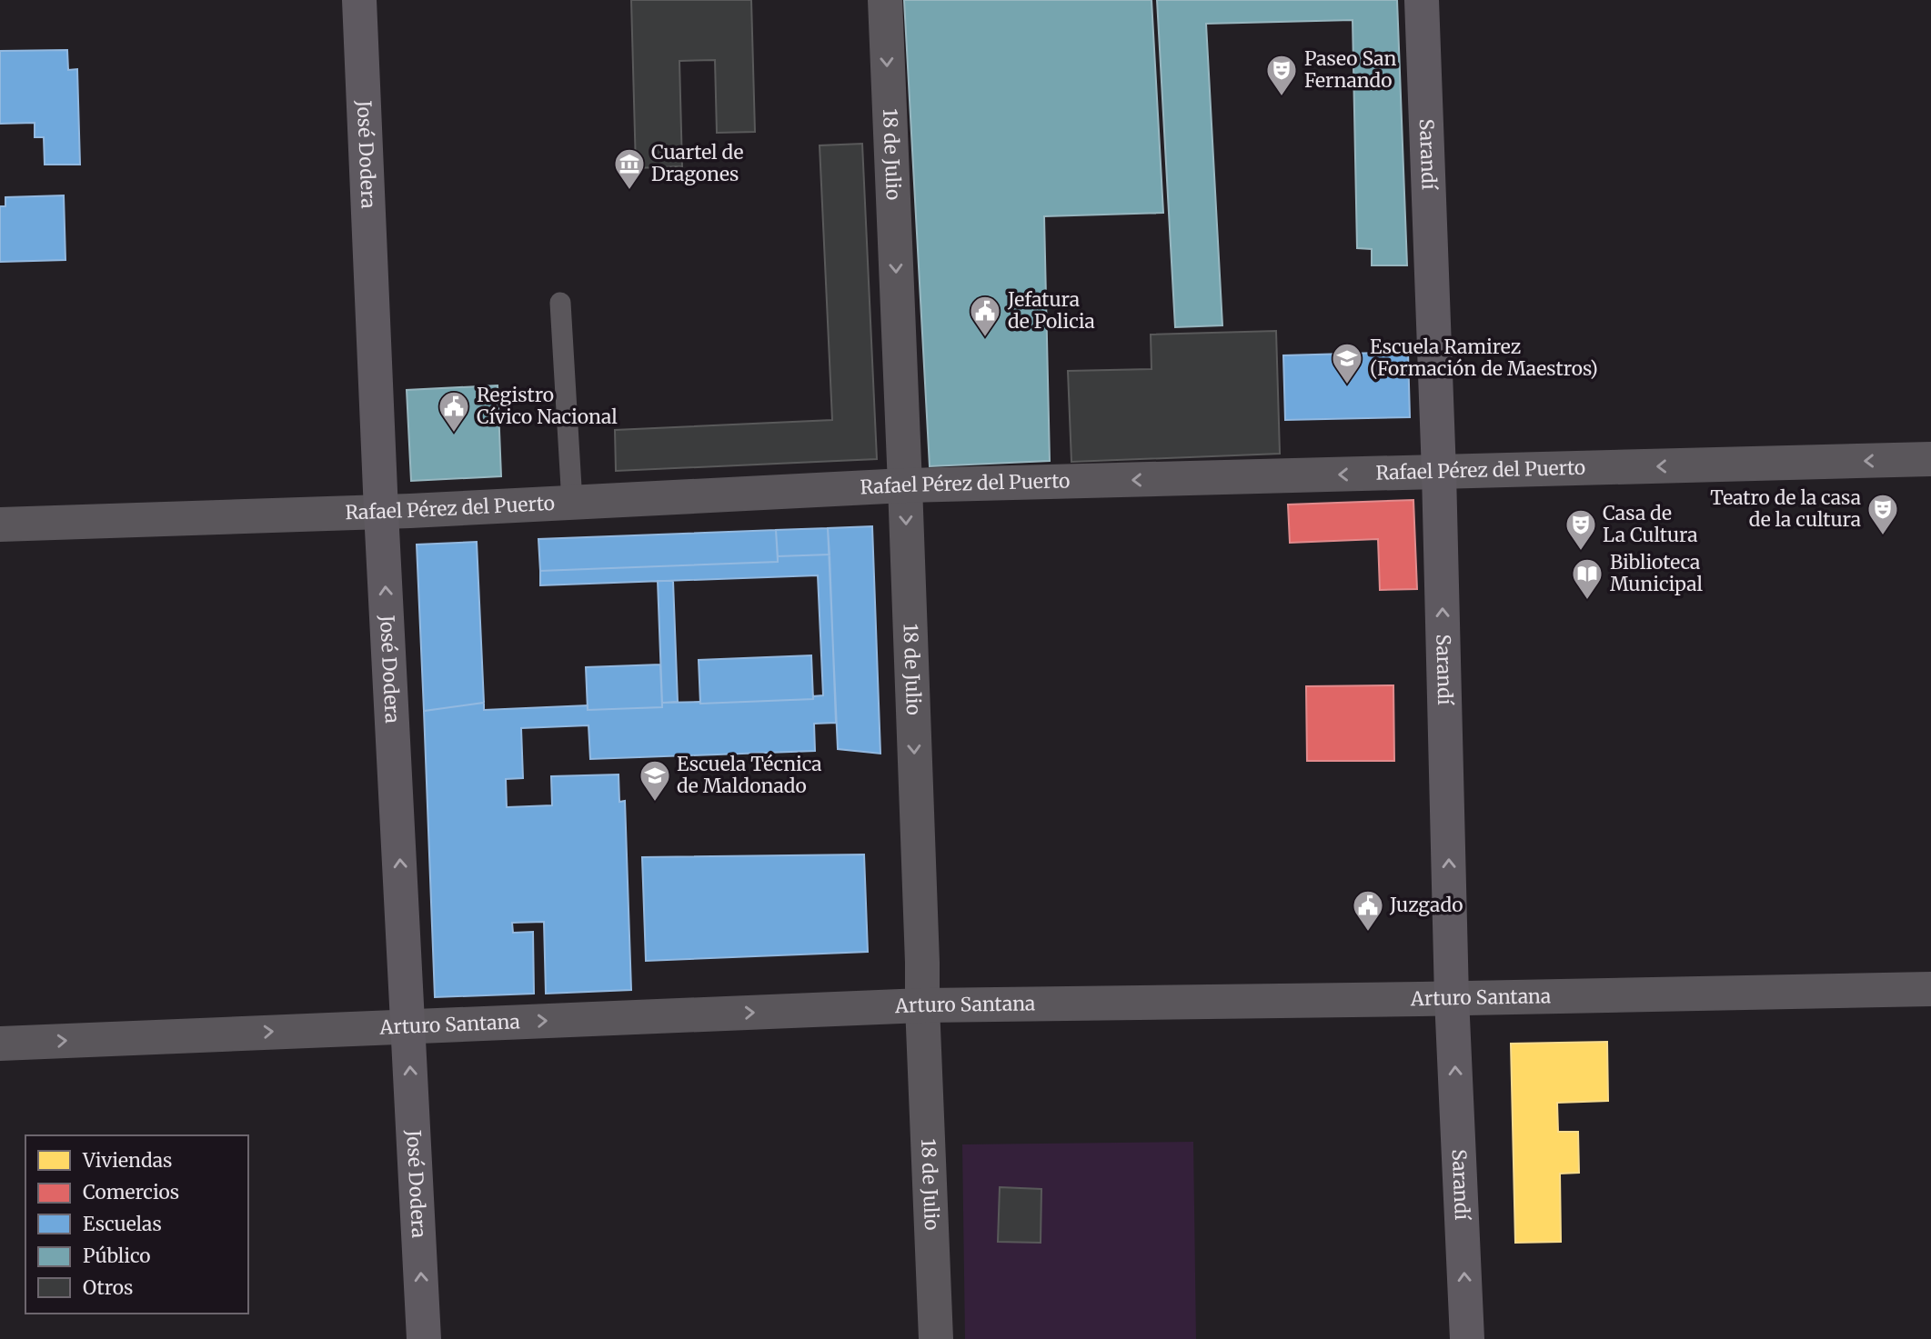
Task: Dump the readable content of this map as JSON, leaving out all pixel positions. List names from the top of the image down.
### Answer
{
  "streets": {
    "street": [
      "José Dodera",
      "18 de Julio",
      "Sarandí",
      "Rafael Pérez del Puerto",
      "Arturo Santana"
    ]
  },
  "crossings": [
    ["José Dodera", "Rafael Pérez del Puerto"],
    ["José Dodera", "Arturo Santana"],
    ["18 de Julio", "Rafael Pérez del Puerto"],
    ["18 de Julio", "Arturo Santana"],
    ["Sarandí", "Rafael Pérez del Puerto"],
    ["Sarandí", "Arturo Santana"]
  ],
  "one_way": [
    "José Dodera",
    "18 de Julio",
    "Sarandí",
    "Rafael Pérez del Puerto",
    "Arturo Santana"
  ],
  "places": {
    "theatre": ["Paseo San Fernando", "Teatro de la casa de la cultura", "Casa de La Cultura"],
    "museum": ["Cuartel de Dragones"],
    "public building": ["Jefatura de Policia", "Registro Cívico Nacional", "Juzgado"],
    "school or university": ["Escuela Ramirez (Formación de Maestros)", "Escuela Técnica de Maldonado"],
    "library": ["Biblioteca Municipal"]
  },
  "legend": [
    "Viviendas",
    "Comercios",
    "Escuelas",
    "Público",
    "Otros"
  ]
}
